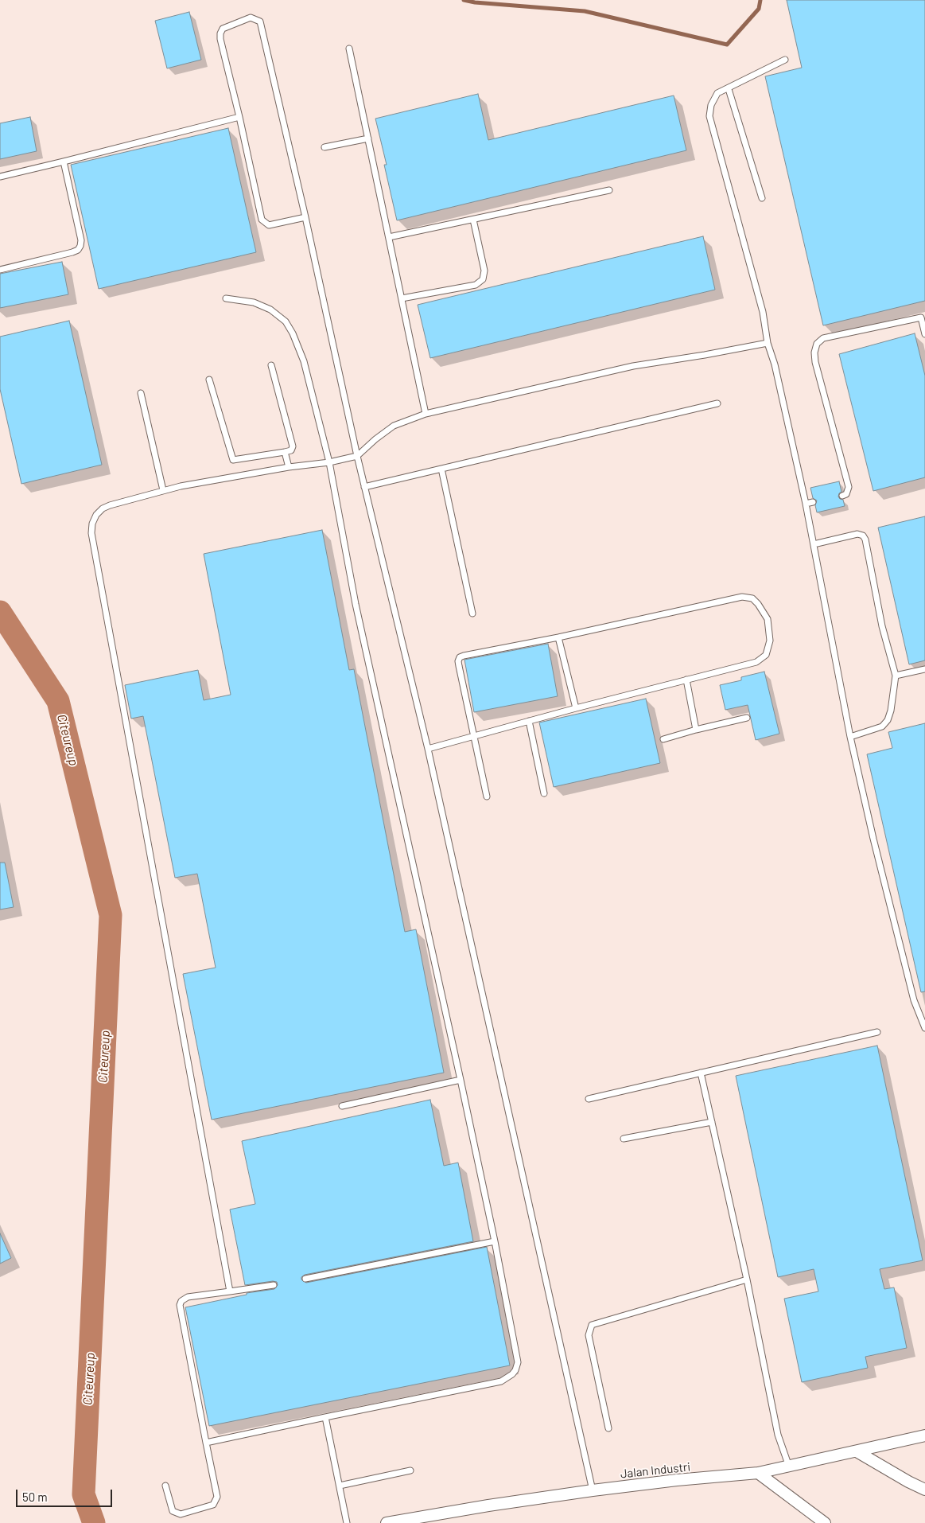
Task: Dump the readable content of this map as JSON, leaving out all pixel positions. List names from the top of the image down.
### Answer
{
  "streets": {
    "street": ["Jalan Industri"]
  },
  "water": ["Citeureup"],
  "scale_bar": "50 m"
}
